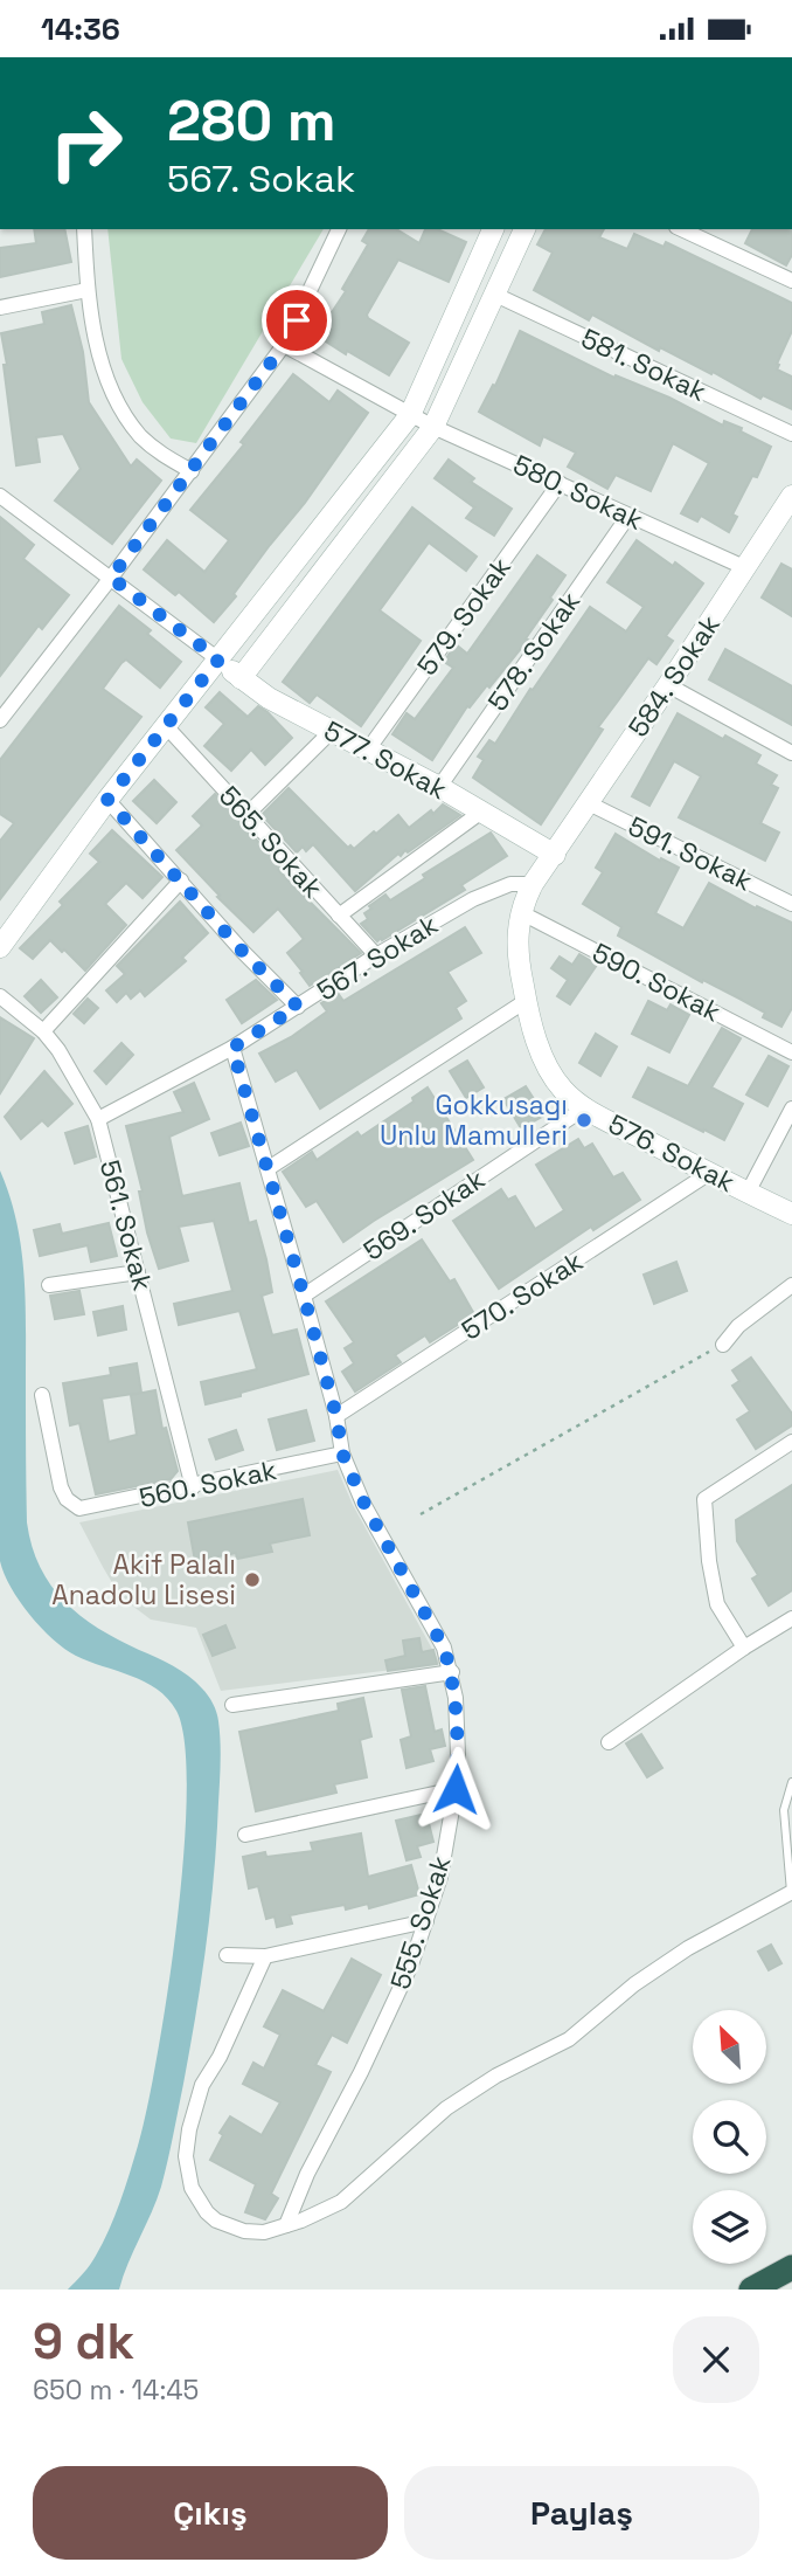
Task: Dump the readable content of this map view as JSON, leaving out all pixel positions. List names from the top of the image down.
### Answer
{
  "streets": {
    "street": [
      "581. Sokak",
      "580. Sokak",
      "579. Sokak",
      "578. Sokak",
      "584. Sokak",
      "577. Sokak",
      "565. Sokak",
      "591. Sokak",
      "567. Sokak",
      "590. Sokak",
      "576. Sokak",
      "569. Sokak",
      "561. Sokak",
      "570. Sokak",
      "560. Sokak",
      "555. Sokak"
    ]
  },
  "crossings": [
    ["580. Sokak", "579. Sokak"],
    ["580. Sokak", "578. Sokak"],
    ["580. Sokak", "584. Sokak"],
    ["579. Sokak", "577. Sokak"],
    ["578. Sokak", "577. Sokak"],
    ["584. Sokak", "577. Sokak"],
    ["584. Sokak", "591. Sokak"],
    ["584. Sokak", "576. Sokak"],
    ["577. Sokak", "576. Sokak"],
    ["565. Sokak", "567. Sokak"],
    ["567. Sokak", "576. Sokak"],
    ["567. Sokak", "561. Sokak"],
    ["567. Sokak", "555. Sokak"],
    ["590. Sokak", "576. Sokak"],
    ["576. Sokak", "569. Sokak"],
    ["576. Sokak", "570. Sokak"],
    ["569. Sokak", "555. Sokak"],
    ["561. Sokak", "560. Sokak"],
    ["570. Sokak", "555. Sokak"],
    ["560. Sokak", "555. Sokak"]
  ],
  "places": ["Gokkusagı Unlu Mamulleri", "Akif Palalı Anadolu Lisesi"],
  "north": "top left",
  "page": {
    "status": "14:36",
    "turn": ["280 m", "567. Sokak"],
    "heading": ["9 dk", "650 m · 14:45"],
    "buttons": ["Çıkış", "Paylaş"]
  }
}
